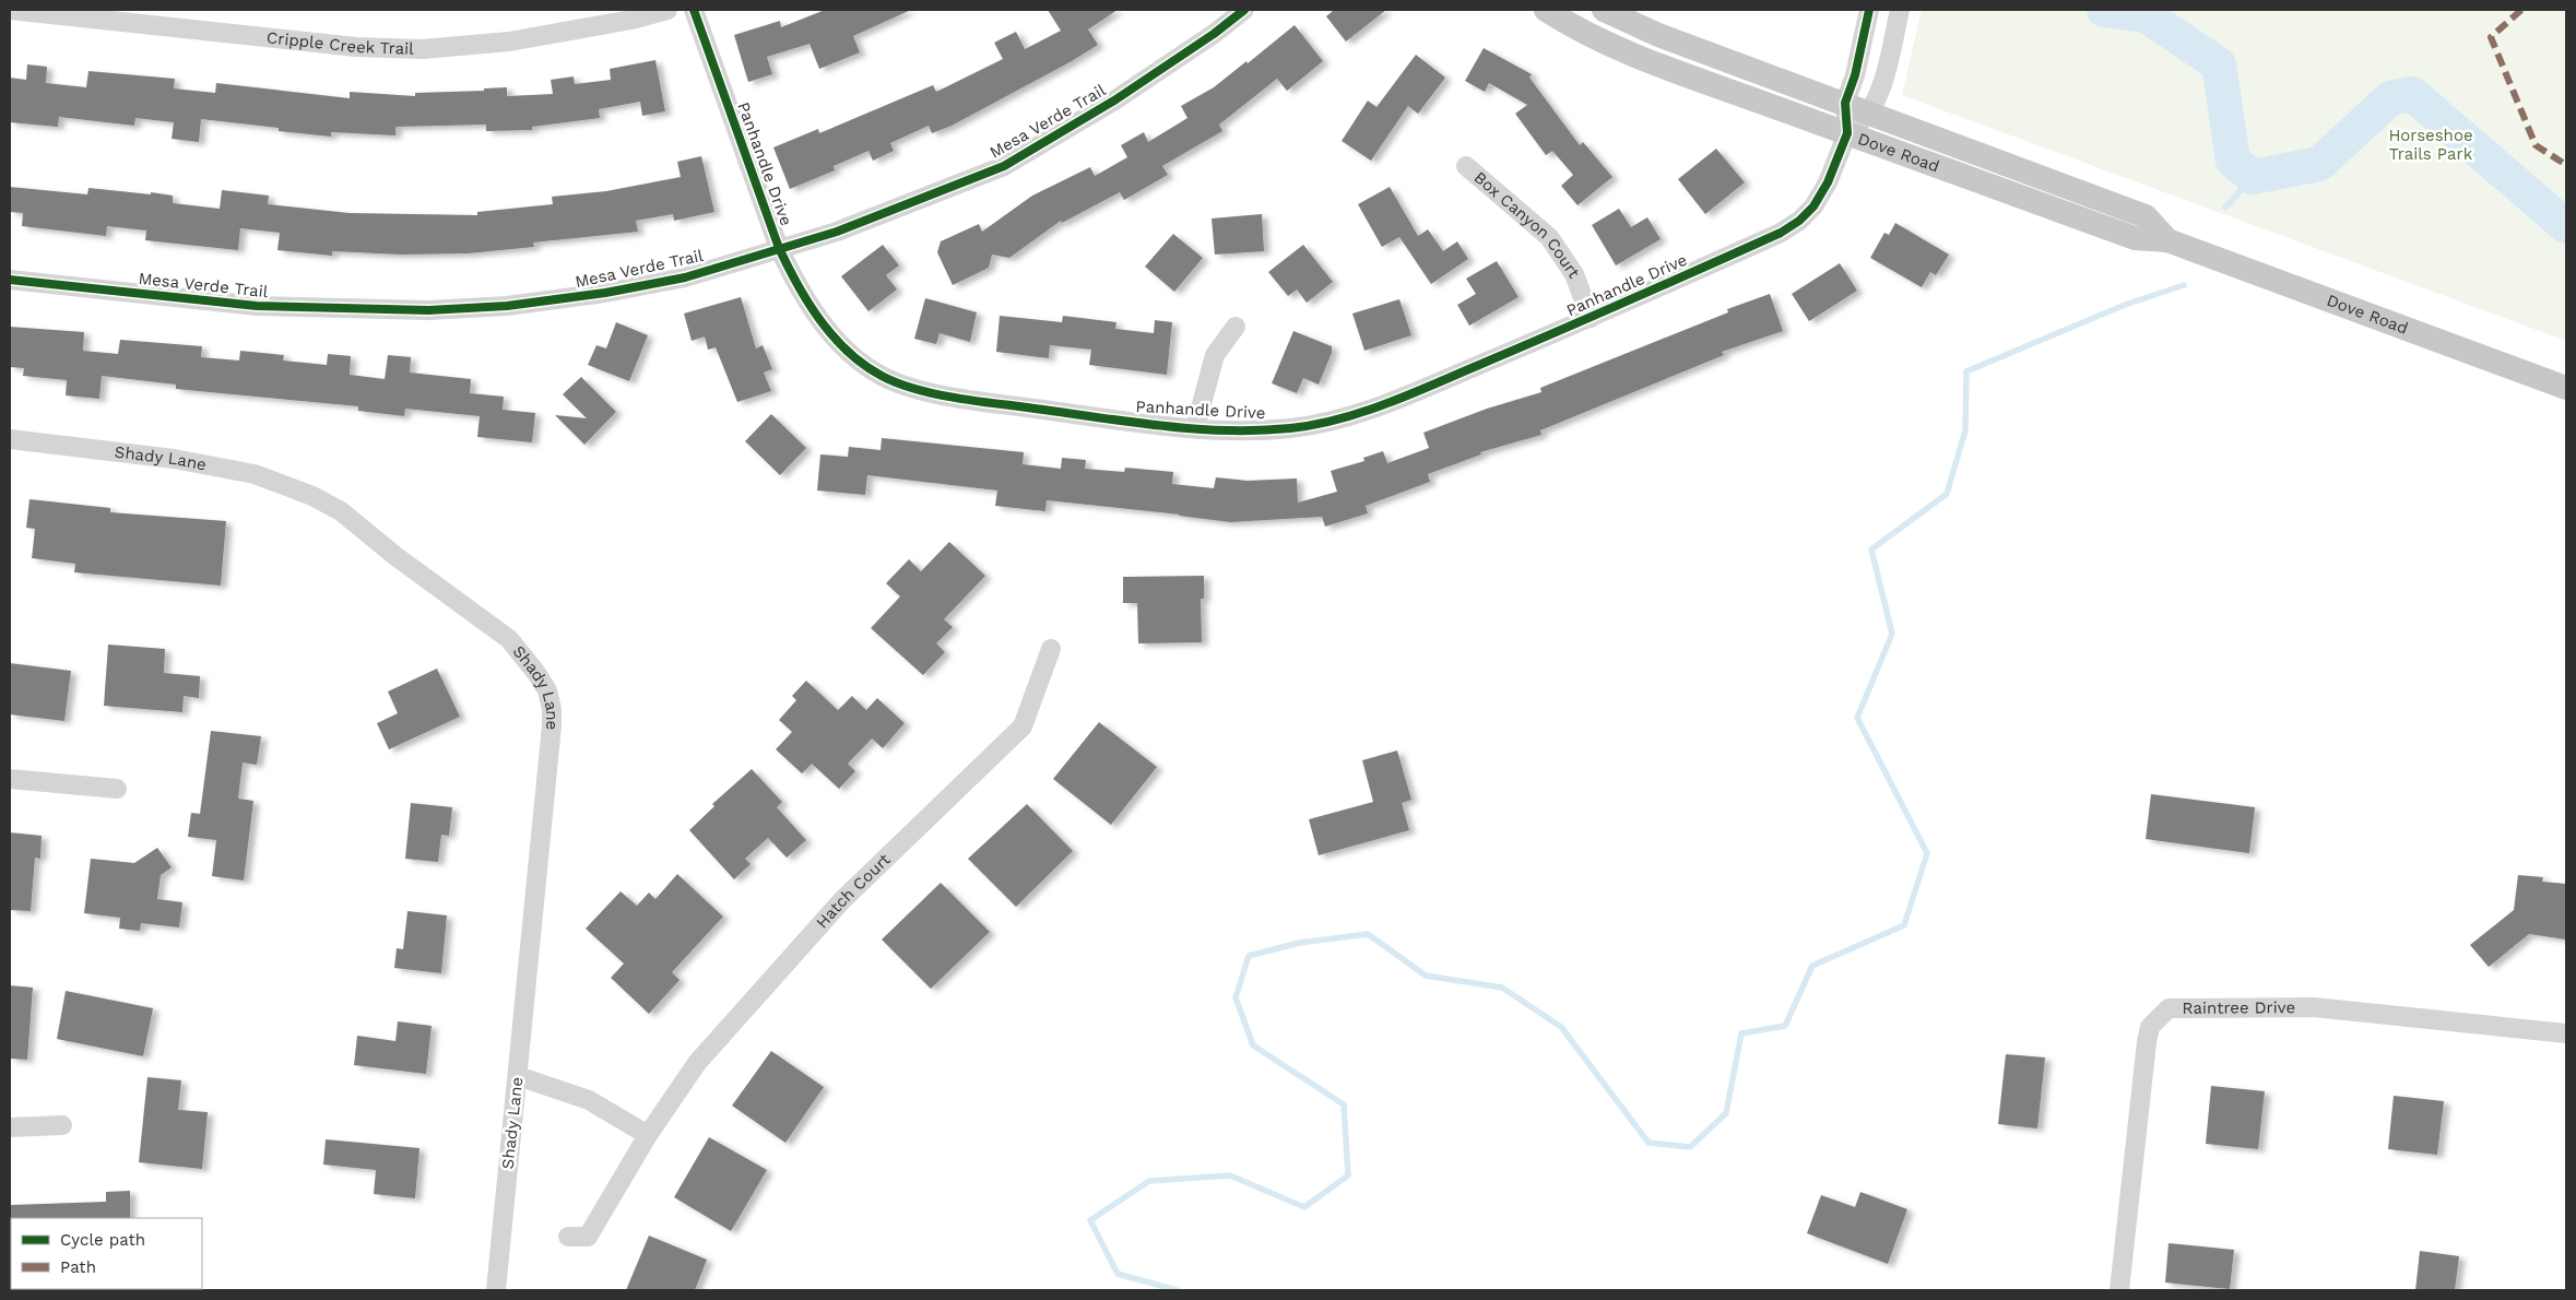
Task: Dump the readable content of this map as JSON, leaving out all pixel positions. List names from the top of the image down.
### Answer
{
  "streets": {
    "main road": ["Dove Road"],
    "street": [
      "Cripple Creek Trail",
      "Mesa Verde Trail",
      "Panhandle Drive",
      "Box Canyon Court",
      "Shady Lane",
      "Hatch Court",
      "Raintree Drive"
    ]
  },
  "crossings": [
    ["Mesa Verde Trail", "Panhandle Drive"],
    ["Dove Road", "Panhandle Drive"],
    ["Panhandle Drive", "Box Canyon Court"]
  ],
  "parks": ["Horseshoe Trails Park"],
  "legend": ["Cycle path", "Path"]
}
